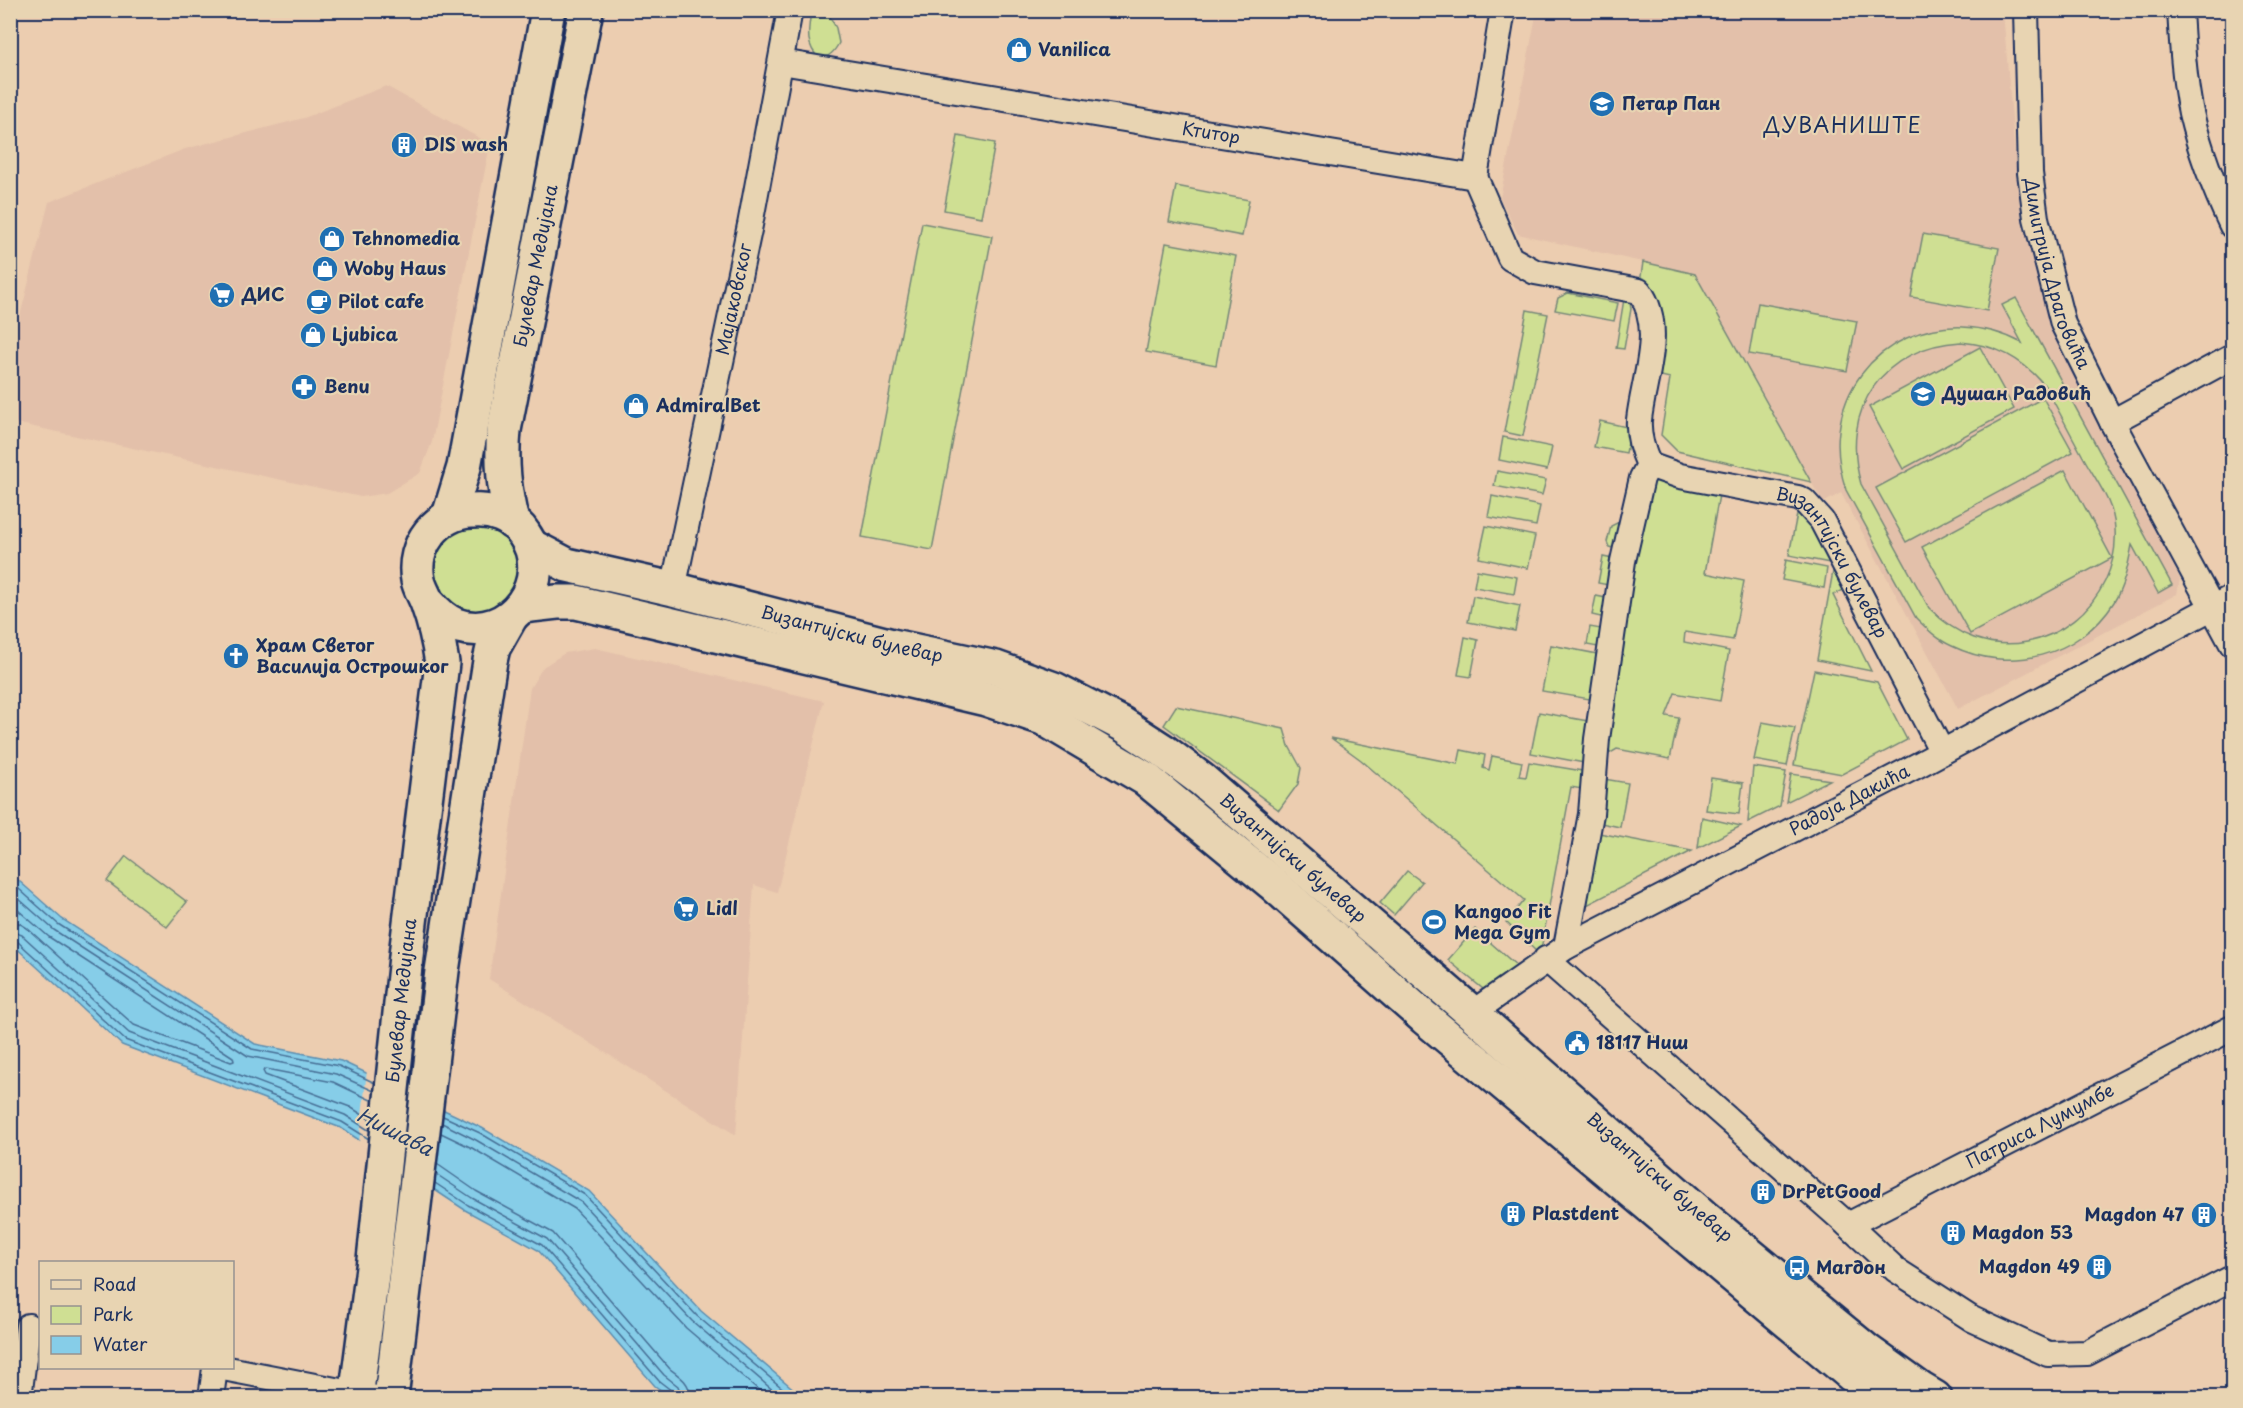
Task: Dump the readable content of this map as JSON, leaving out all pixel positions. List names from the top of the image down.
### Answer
{
  "streets": {
    "street": [
      "Ктитор",
      "Булевар Медијана",
      "Димитрија Драговића",
      "Мајаковског",
      "Византијски булевар",
      "Радоја Дакића",
      "Патриса Лумумбе"
    ]
  },
  "crossings": [
    ["Ктитор", "Мајаковског"],
    ["Булевар Медијана", "Византијски булевар"],
    ["Димитрија Драговића", "Радоја Дакића"],
    ["Мајаковског", "Византијски булевар"],
    ["Византијски булевар", "Радоја Дакића"]
  ],
  "districts": ["ДУВАНИШТЕ"],
  "water": ["Нишава"],
  "places": {
    "shop": [
      "Vanilica",
      "Tehnomedia",
      "Woby Haus",
      "Ljubica",
      "AdmiralBet"
    ],
    "school or university": ["Петар Пан", "Душан Радовић"],
    "building": [
      "DIS wash",
      "DrPetGood",
      "Plastdent",
      "Magdon 47",
      "Magdon 53",
      "Magdon 49"
    ],
    "supermarket": ["ДИС", "Lidl"],
    "cafe": ["Pilot cafe"],
    "pharmacy": ["Benu"],
    "church": ["Храм Светог Василија Острошког"],
    "sports": ["Kangoo Fit Mega Gym"],
    "public building": ["18117 Ниш"],
    "bus stop": ["Магдон"]
  },
  "legend": ["Road", "Park", "Water"]
}
